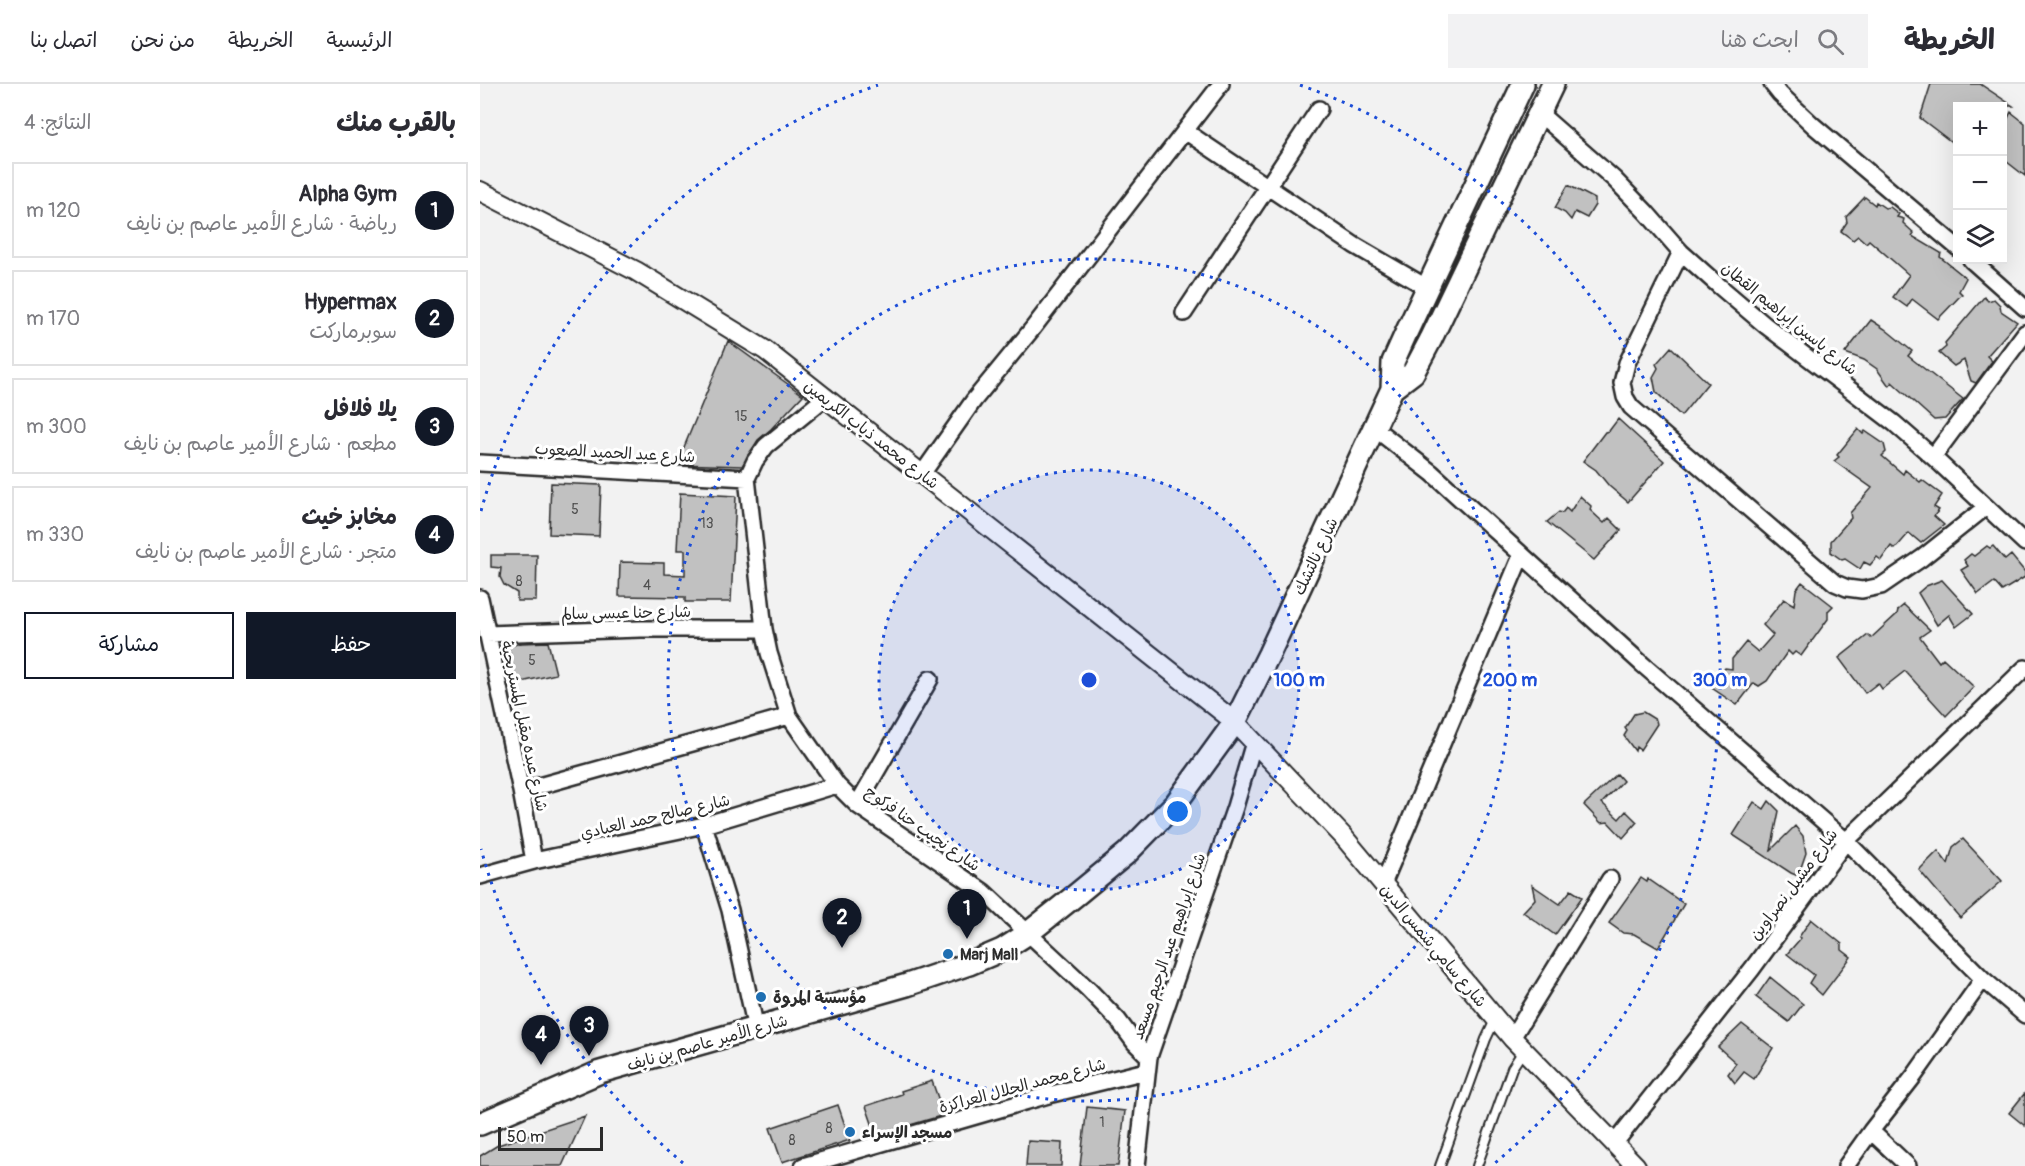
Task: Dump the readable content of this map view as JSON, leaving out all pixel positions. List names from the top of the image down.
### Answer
{
  "streets": {
    "main road": ["شارع نالتشك", "شارع الأمير عاصم بن نايف"],
    "street": [
      "شارع ياسين إبراهيم القطان",
      "شارع محمد ذياب الكريمين",
      "شارع عبد الحميد الصعوب",
      "شارع حنا عيسى سالم",
      "شارع عبده مقبل المستريحية",
      "شارع صالح حمد العبادي",
      "شارع نجيب حنا فركوح",
      "شارع مشيل نصراوين",
      "شارع سامي شمس الدين",
      "شارع إبراهيم عبد الرحيم مسعد",
      "شارع محمد الجلال العراكزة"
    ]
  },
  "crossings": [
    ["شارع ياسين إبراهيم القطان", "شارع نالتشك"],
    ["شارع محمد ذياب الكريمين", "شارع نالتشك"],
    ["شارع محمد ذياب الكريمين", "شارع سامي شمس الدين"],
    ["شارع محمد ذياب الكريمين", "شارع الأمير عاصم بن نايف"],
    ["شارع عبد الحميد الصعوب", "شارع نجيب حنا فركوح"],
    ["شارع نالتشك", "شارع سامي شمس الدين"],
    ["شارع نالتشك", "شارع الأمير عاصم بن نايف"],
    ["شارع حنا عيسى سالم", "شارع عبده مقبل المستريحية"],
    ["شارع حنا عيسى سالم", "شارع نجيب حنا فركوح"],
    ["شارع عبده مقبل المستريحية", "شارع صالح حمد العبادي"],
    ["شارع صالح حمد العبادي", "شارع نجيب حنا فركوح"],
    ["شارع نجيب حنا فركوح", "شارع إبراهيم عبد الرحيم مسعد"],
    ["شارع نجيب حنا فركوح", "شارع الأمير عاصم بن نايف"],
    ["شارع نجيب حنا فركوح", "شارع محمد الجلال العراكزة"],
    ["شارع مشيل نصراوين", "شارع سامي شمس الدين"],
    ["شارع سامي شمس الدين", "شارع إبراهيم عبد الرحيم مسعد"],
    ["شارع سامي شمس الدين", "شارع الأمير عاصم بن نايف"],
    ["شارع إبراهيم عبد الرحيم مسعد", "شارع محمد الجلال العراكزة"]
  ],
  "places": ["Marj Mall", "مؤسسة المروة", "مسجد الإسراء"],
  "house_numbers": [
    "15",
    "5",
    "13",
    "8",
    "4",
    "5",
    "1",
    "8",
    "8"
  ],
  "scale_bar": "50 m",
  "page": {
    "header": "الخريطة",
    "search": "ابحث هنا",
    "nav": [
      "الرئيسية",
      "الخريطة",
      "من نحن",
      "اتصل بنا"
    ],
    "heading": ["بالقرب منك", "النتائج: 4"],
    "map_buttons": ["+", "−"],
    "list": [
      {
        "mark": "1",
        "name": "Alpha Gym",
        "note": "رياضة · شارع الأمير عاصم بن نايف",
        "value": "120 m"
      },
      {
        "mark": "2",
        "name": "Hypermax",
        "note": "سوبرماركت",
        "value": "170 m"
      },
      {
        "mark": "3",
        "name": "يلا فلافل",
        "note": "مطعم · شارع الأمير عاصم بن نايف",
        "value": "300 m"
      },
      {
        "mark": "4",
        "name": "مخابز خيث",
        "note": "متجر · شارع الأمير عاصم بن نايف",
        "value": "330 m"
      }
    ],
    "buttons": ["حفظ", "مشاركة"],
    "pins": [
      "1",
      "2",
      "3",
      "4"
    ],
    "scale": "50 m"
  },
  "rings": ["100 m", "200 m", "300 m"]
}
